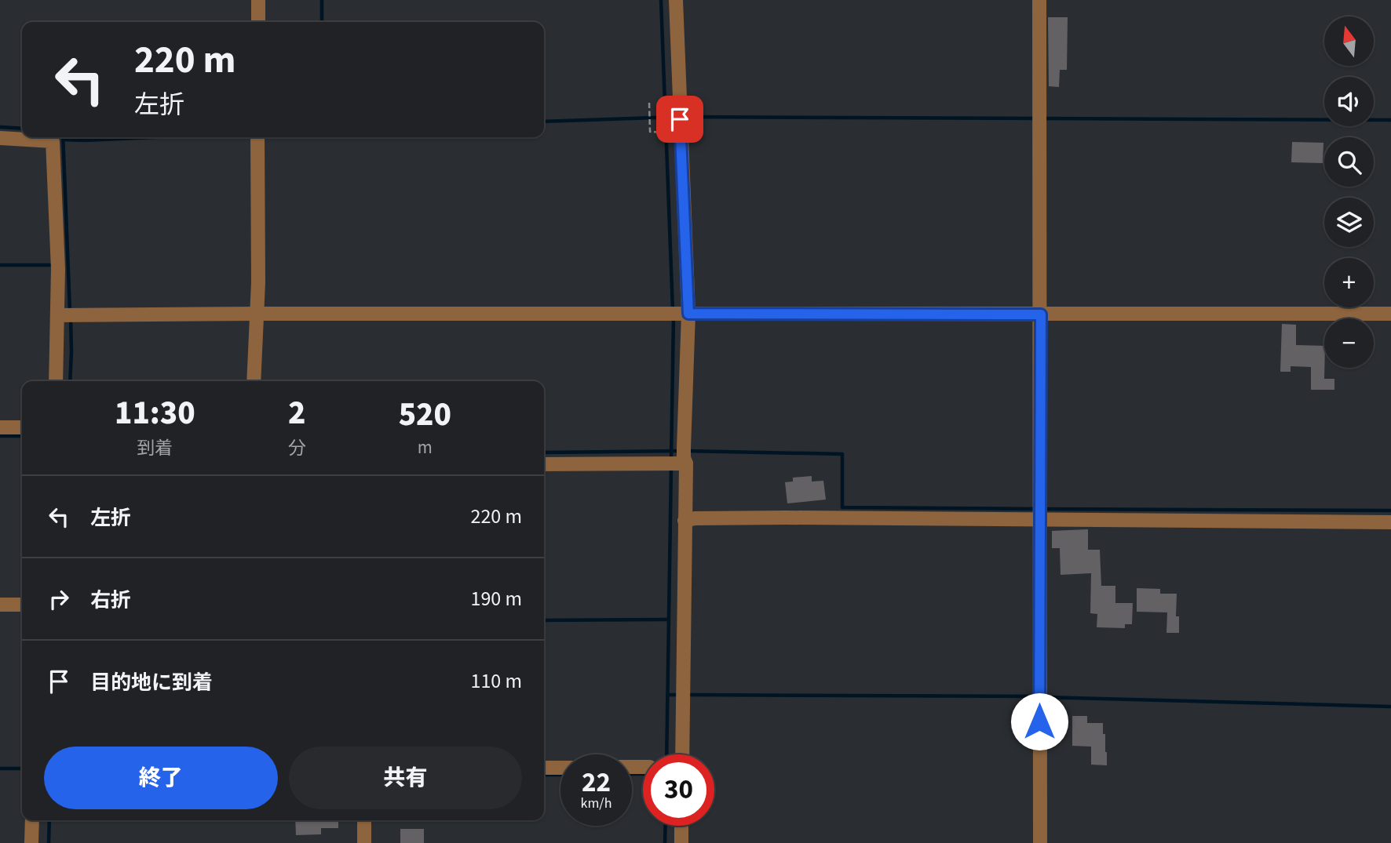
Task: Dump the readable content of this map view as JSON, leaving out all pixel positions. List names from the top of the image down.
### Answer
{
  "north": "top",
  "page": {
    "map_buttons": ["+", "−"],
    "turn": ["220 m", "左折"],
    "eta": [
      "11:30",
      "到着",
      "2",
      "分",
      "520",
      "m"
    ],
    "list": [
      {
        "name": "左折",
        "value": "220 m"
      },
      {
        "name": "右折",
        "value": "190 m"
      },
      {
        "name": "目的地に到着",
        "value": "110 m"
      }
    ],
    "buttons": ["終了", "共有"],
    "speed": "22 km/h",
    "limit": "30"
  }
}
